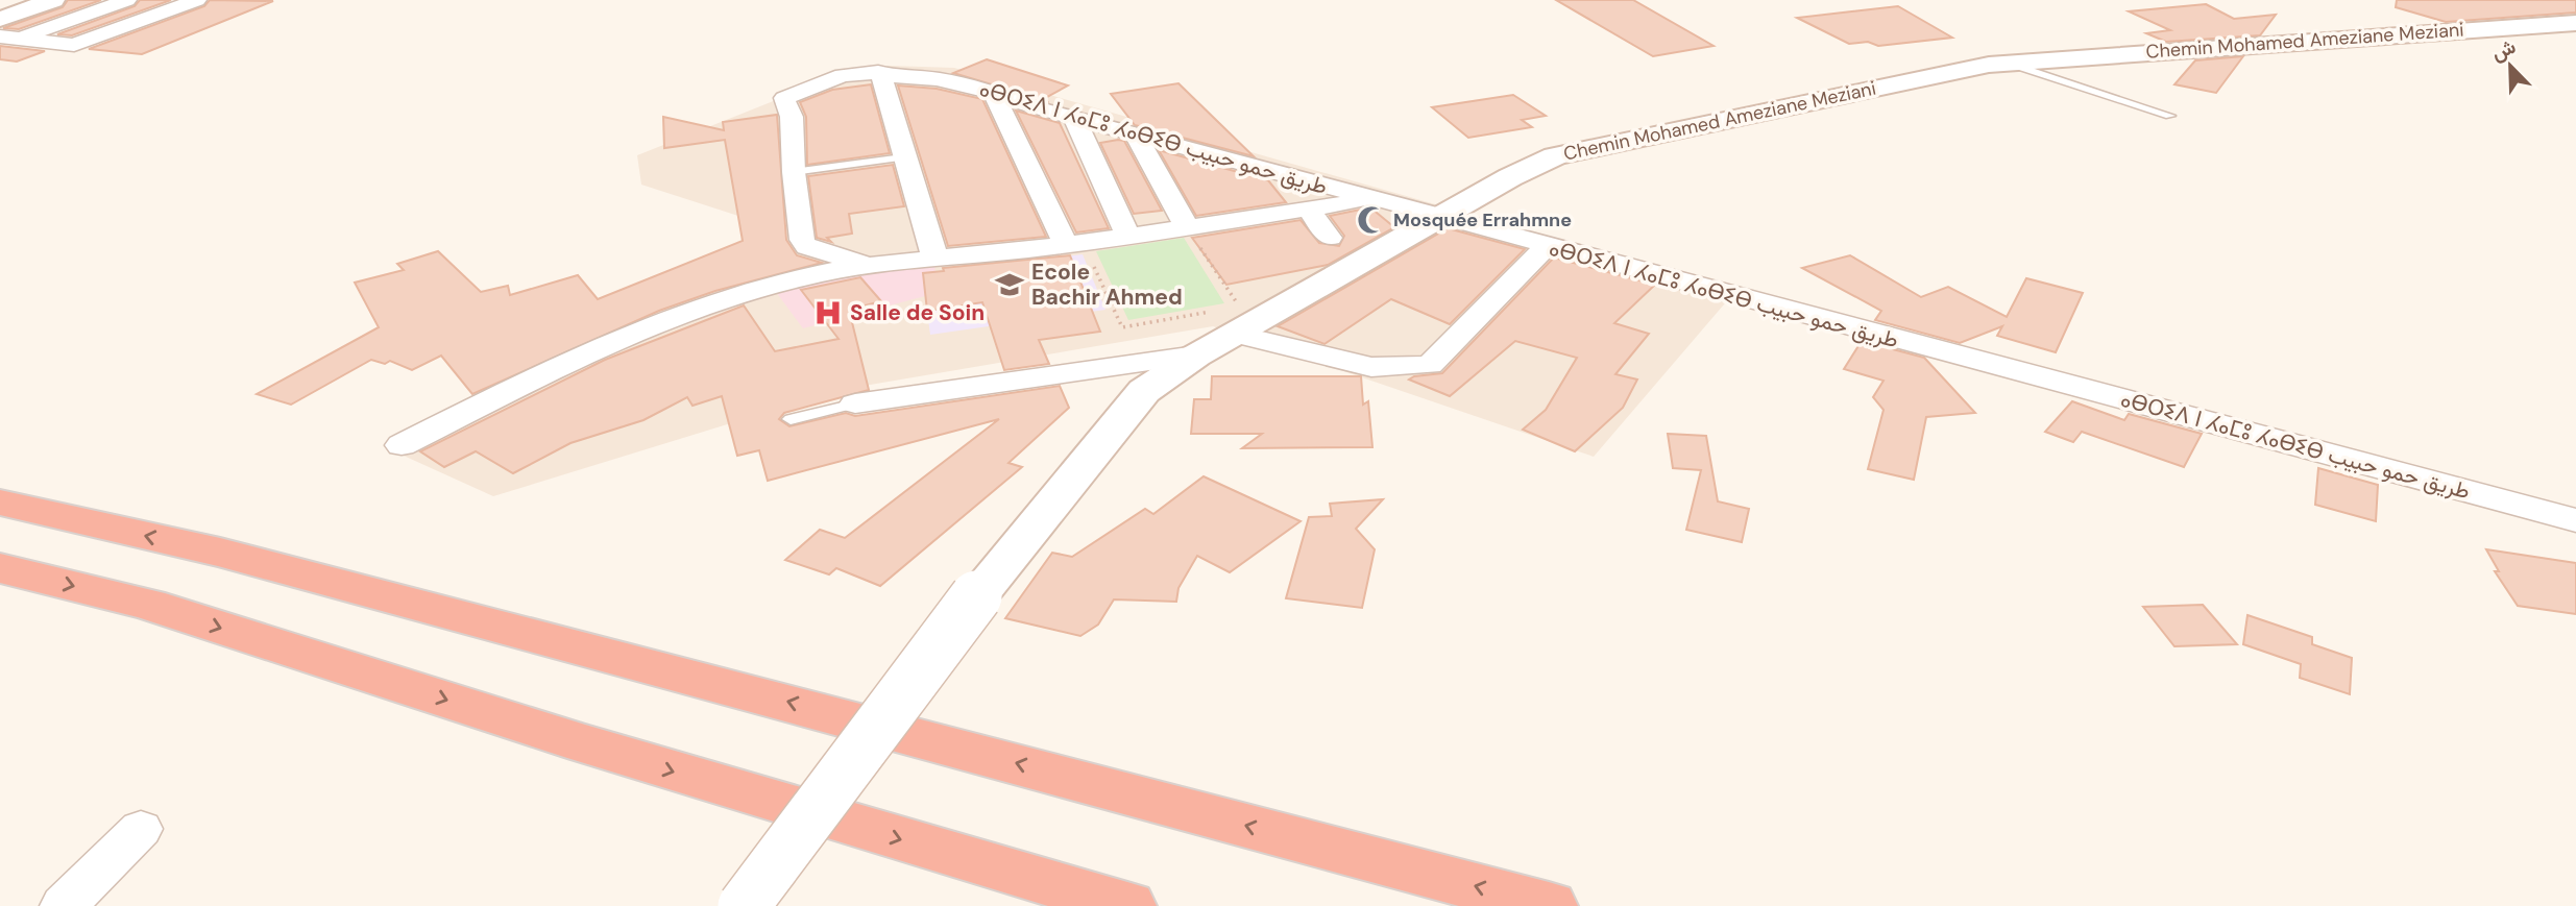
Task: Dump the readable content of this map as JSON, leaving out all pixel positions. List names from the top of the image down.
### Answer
{
  "streets": {
    "main road": ["Chemin Mohamed Ameziane Meziani"],
    "street": ["ⴰⴱⵔⵉⴷ ⵏ ⵃⴰⵎⵓ ⵃⴰⴱⵉⴱ طريق حمو حبيب"]
  },
  "crossings": [
    ["Chemin Mohamed Ameziane Meziani", "ⴰⴱⵔⵉⴷ ⵏ ⵃⴰⵎⵓ ⵃⴰⴱⵉⴱ طريق حمو حبيب"]
  ],
  "places": {
    "mosque": ["Mosquée Errahmne"],
    "school or university": ["Ecole Bachir Ahmed"],
    "hospital": ["Salle de Soin"]
  },
  "north": "top left"
}
